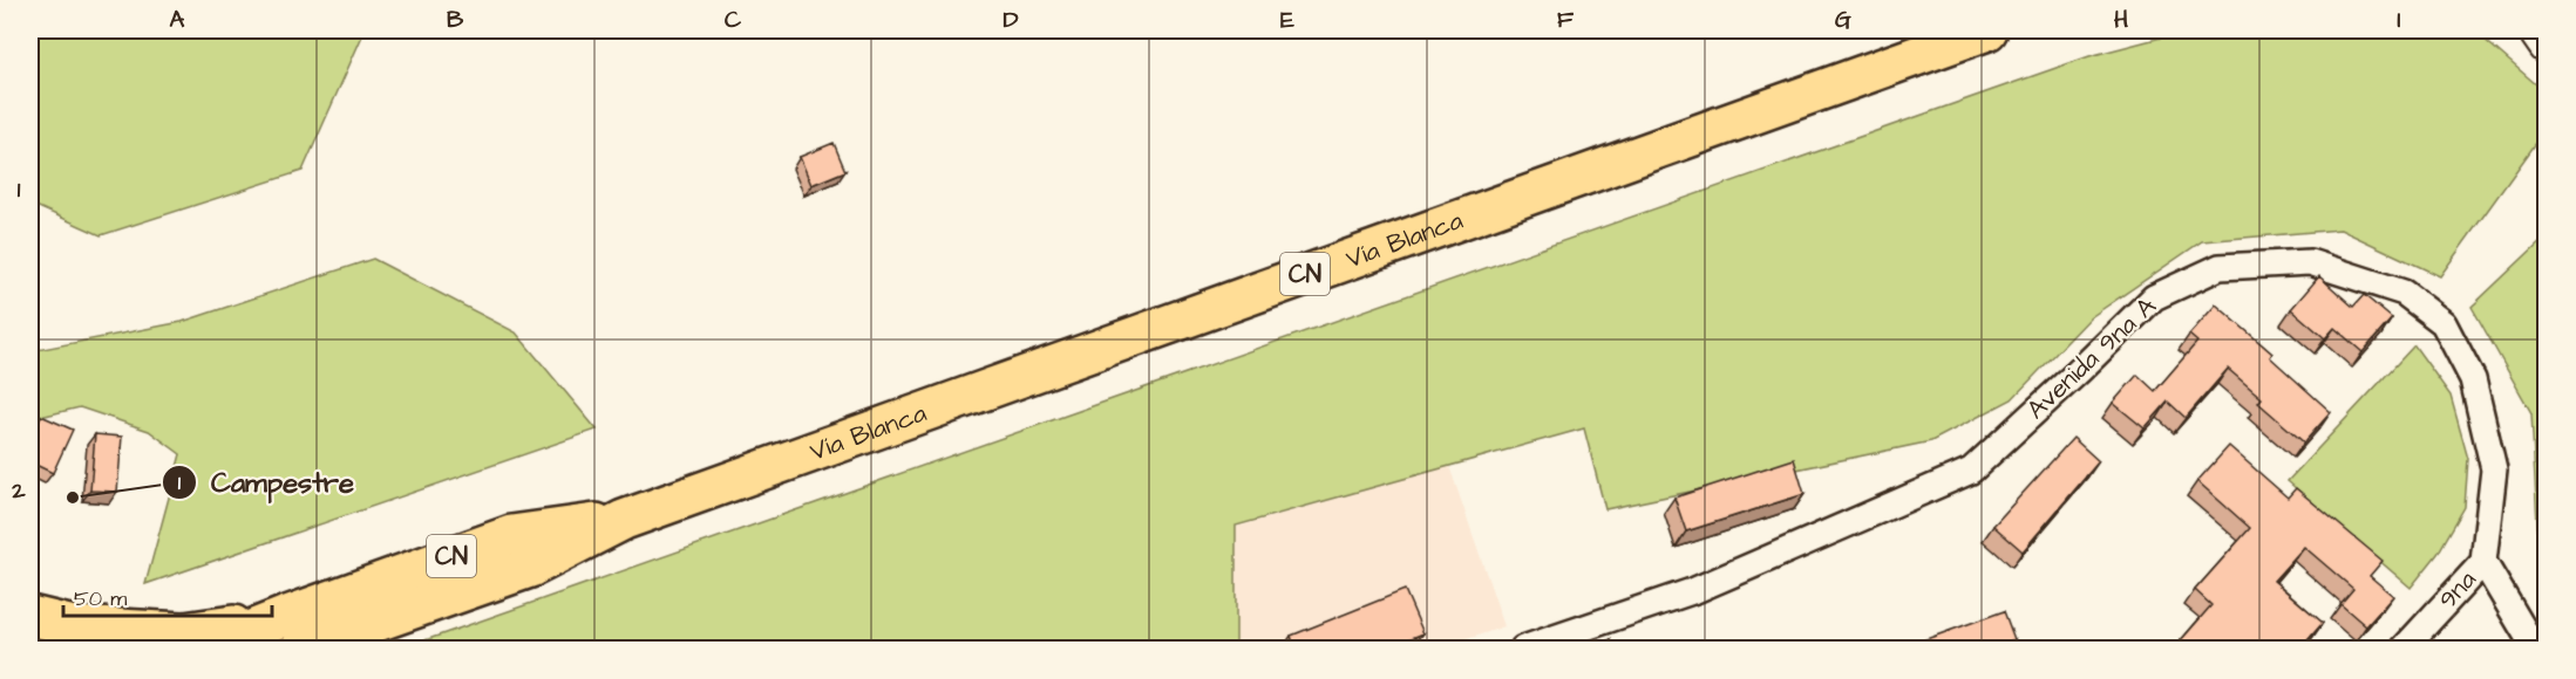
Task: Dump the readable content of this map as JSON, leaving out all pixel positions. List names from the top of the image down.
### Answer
{
  "streets": {
    "highway": ["Vía Blanca", "CN"],
    "street": ["Avenida 9na A", "9na"]
  },
  "crossings": [
    ["Avenida 9na A", "9na"]
  ],
  "places": ["Campestre"],
  "scale_bar": "50 m",
  "grid": {
    "columns": [
      "A",
      "B",
      "C",
      "D",
      "E",
      "F",
      "G",
      "H",
      "I"
    ],
    "rows": ["1", "2"]
  }
}
